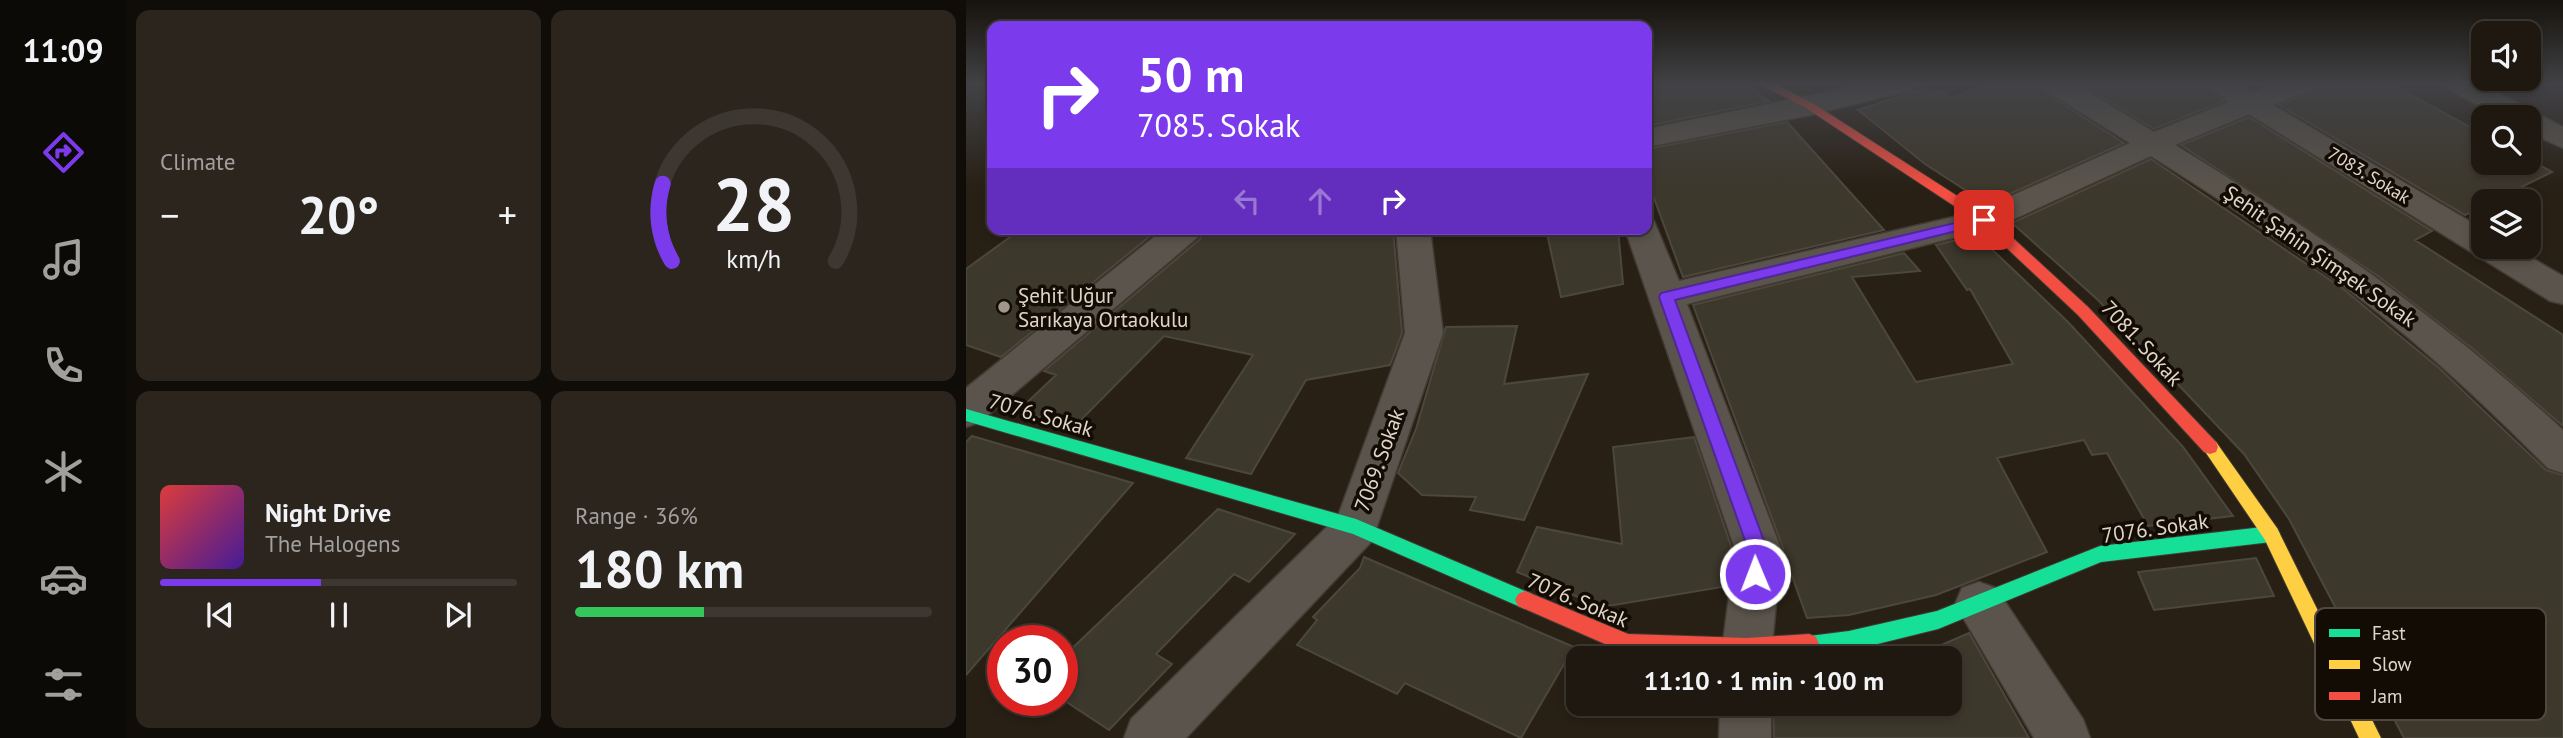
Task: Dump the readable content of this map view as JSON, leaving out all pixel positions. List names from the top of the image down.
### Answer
{
  "streets": {
    "street": [
      "7083. Sokak",
      "Şehit Şahin Şimşek Sokak",
      "7081. Sokak",
      "7076. Sokak",
      "7069. Sokak"
    ]
  },
  "crossings": [
    ["7081. Sokak", "7076. Sokak"],
    ["7076. Sokak", "7069. Sokak"]
  ],
  "places": ["Şehit Uğur Sarıkaya Ortaokulu"],
  "legend": ["Fast", "Slow", "Jam"],
  "page": {
    "tabs": "11:09",
    "tile": [
      "Climate",
      ["Range · 36%", "180 km"]
    ],
    "turn": ["50 m", "7085. Sokak"],
    "heat": ["−", "20°", "+"],
    "song": ["Night Drive", "The Halogens"],
    "limit": "30",
    "trip": "11:10 · 1 min · 100 m",
    "gauge": ["28", "km/h"]
  }
}
